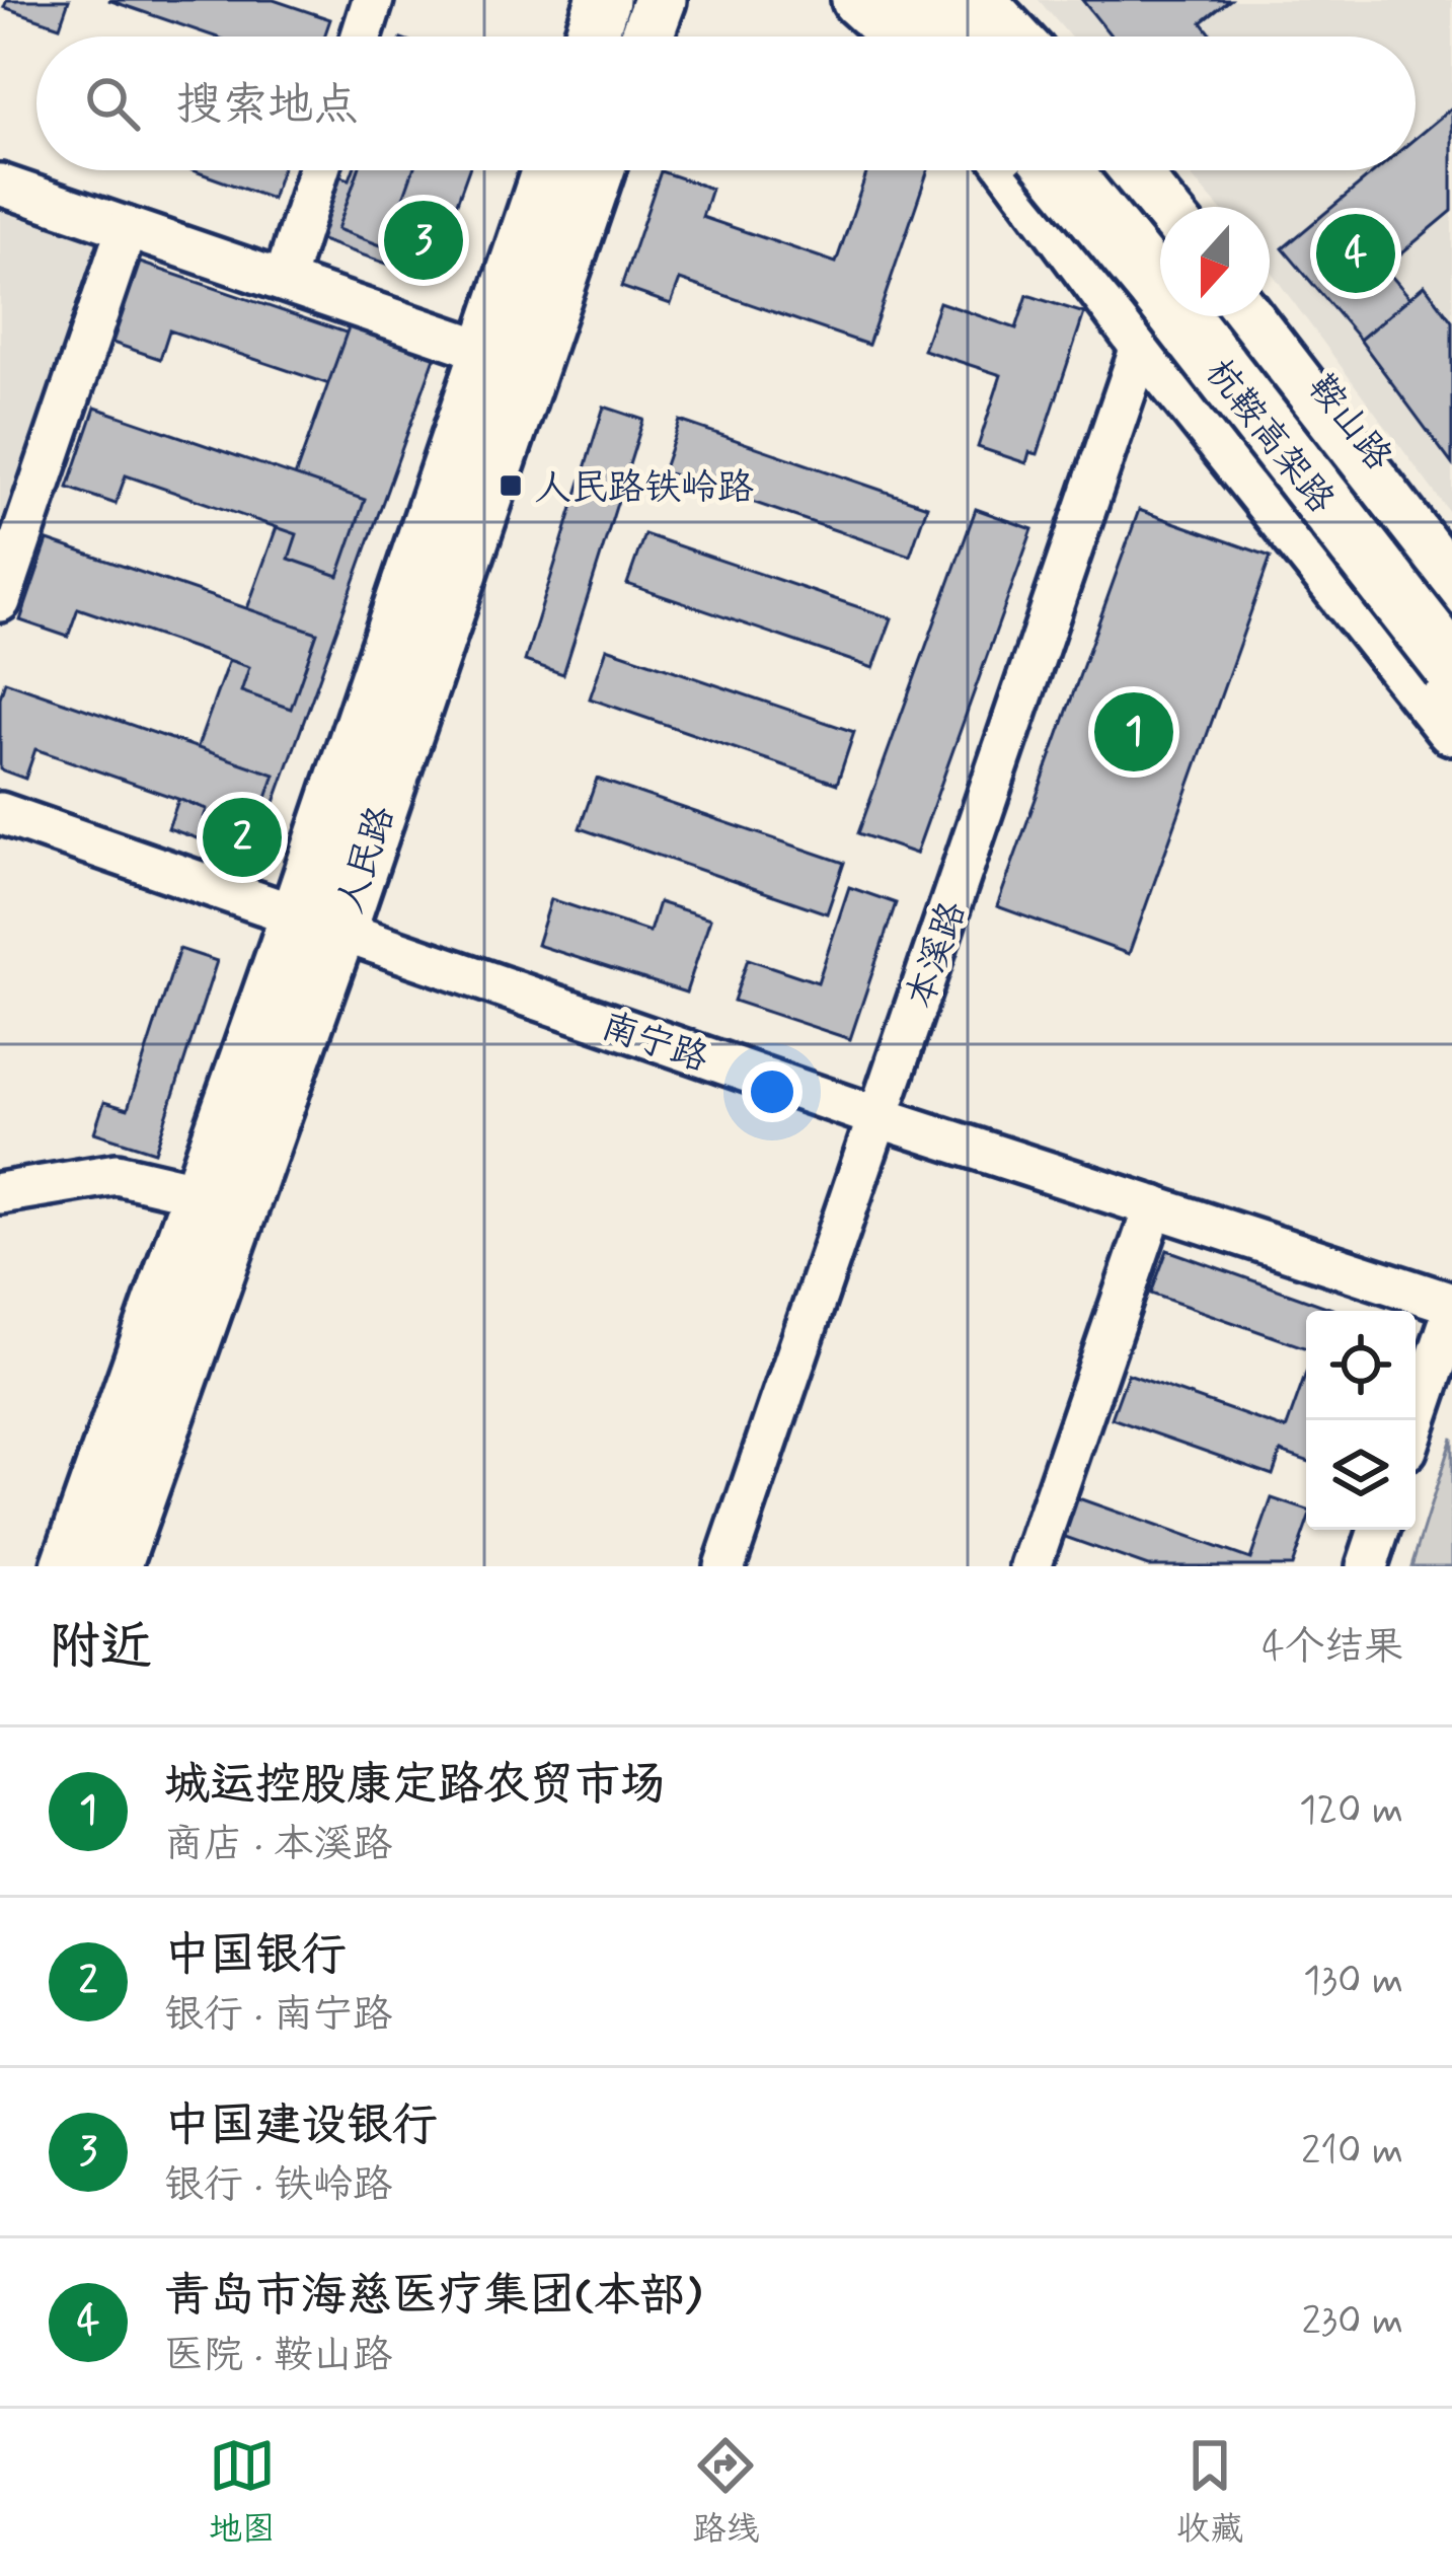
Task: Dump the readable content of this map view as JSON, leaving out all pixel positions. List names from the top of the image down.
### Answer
{
  "streets": {
    "highway": ["杭鞍高架路"],
    "main road": ["鞍山路", "人民路"],
    "street": ["本溪路", "南宁路"]
  },
  "crossings": [
    ["人民路", "南宁路"],
    ["本溪路", "南宁路"]
  ],
  "places": {
    "transit": ["人民路铁岭路"]
  },
  "north": "bottom",
  "page": {
    "search": "搜索地点",
    "pins": [
      "3",
      "4",
      "1",
      "2"
    ],
    "heading": ["附近", "4个结果"],
    "list": [
      {
        "mark": "1",
        "name": "城运控股康定路农贸市场",
        "note": "商店 · 本溪路",
        "value": "120 m"
      },
      {
        "mark": "2",
        "name": "中国银行",
        "note": "银行 · 南宁路",
        "value": "130 m"
      },
      {
        "mark": "3",
        "name": "中国建设银行",
        "note": "银行 · 铁岭路",
        "value": "210 m"
      },
      {
        "mark": "4",
        "name": "青岛市海慈医疗集团(本部)",
        "note": "医院 · 鞍山路",
        "value": "230 m"
      }
    ],
    "nav": ["地图", "路线", "收藏"]
  }
}
